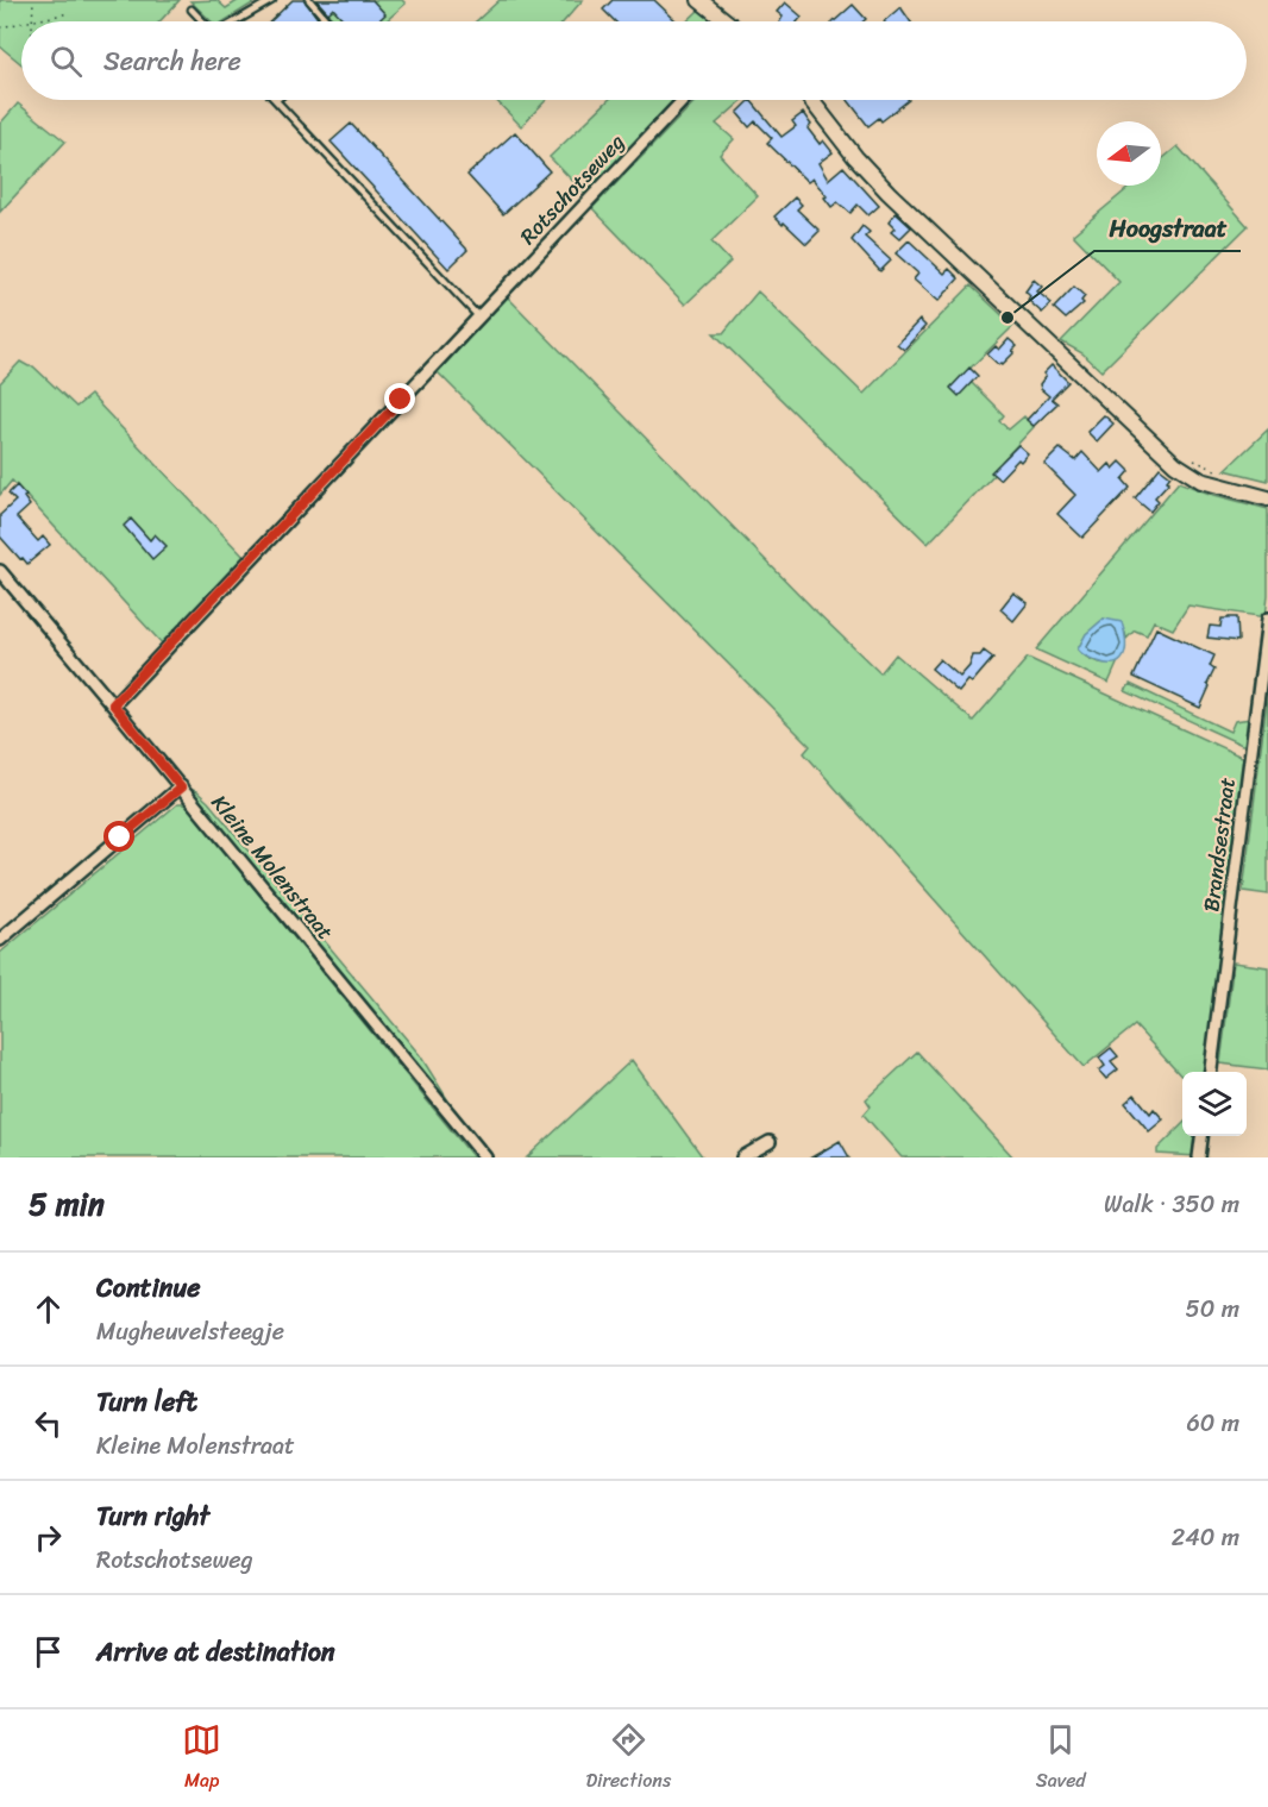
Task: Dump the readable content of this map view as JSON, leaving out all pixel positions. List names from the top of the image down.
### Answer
{
  "streets": {
    "street": ["Rotschotseweg", "Brandsestraat", "Kleine Molenstraat"]
  },
  "crossings": [
    ["Rotschotseweg", "Kleine Molenstraat"]
  ],
  "places": ["Hoogstraat"],
  "north": "left",
  "page": {
    "search": "Search here",
    "heading": ["5 min", "Walk · 350 m"],
    "list": [
      ["Continue", "Mugheuvelsteegje", "50 m"],
      ["Turn left", "Kleine Molenstraat", "60 m"],
      ["Turn right", "Rotschotseweg", "240 m"],
      "Arrive at destination"
    ],
    "nav": ["Map", "Directions", "Saved"]
  }
}
